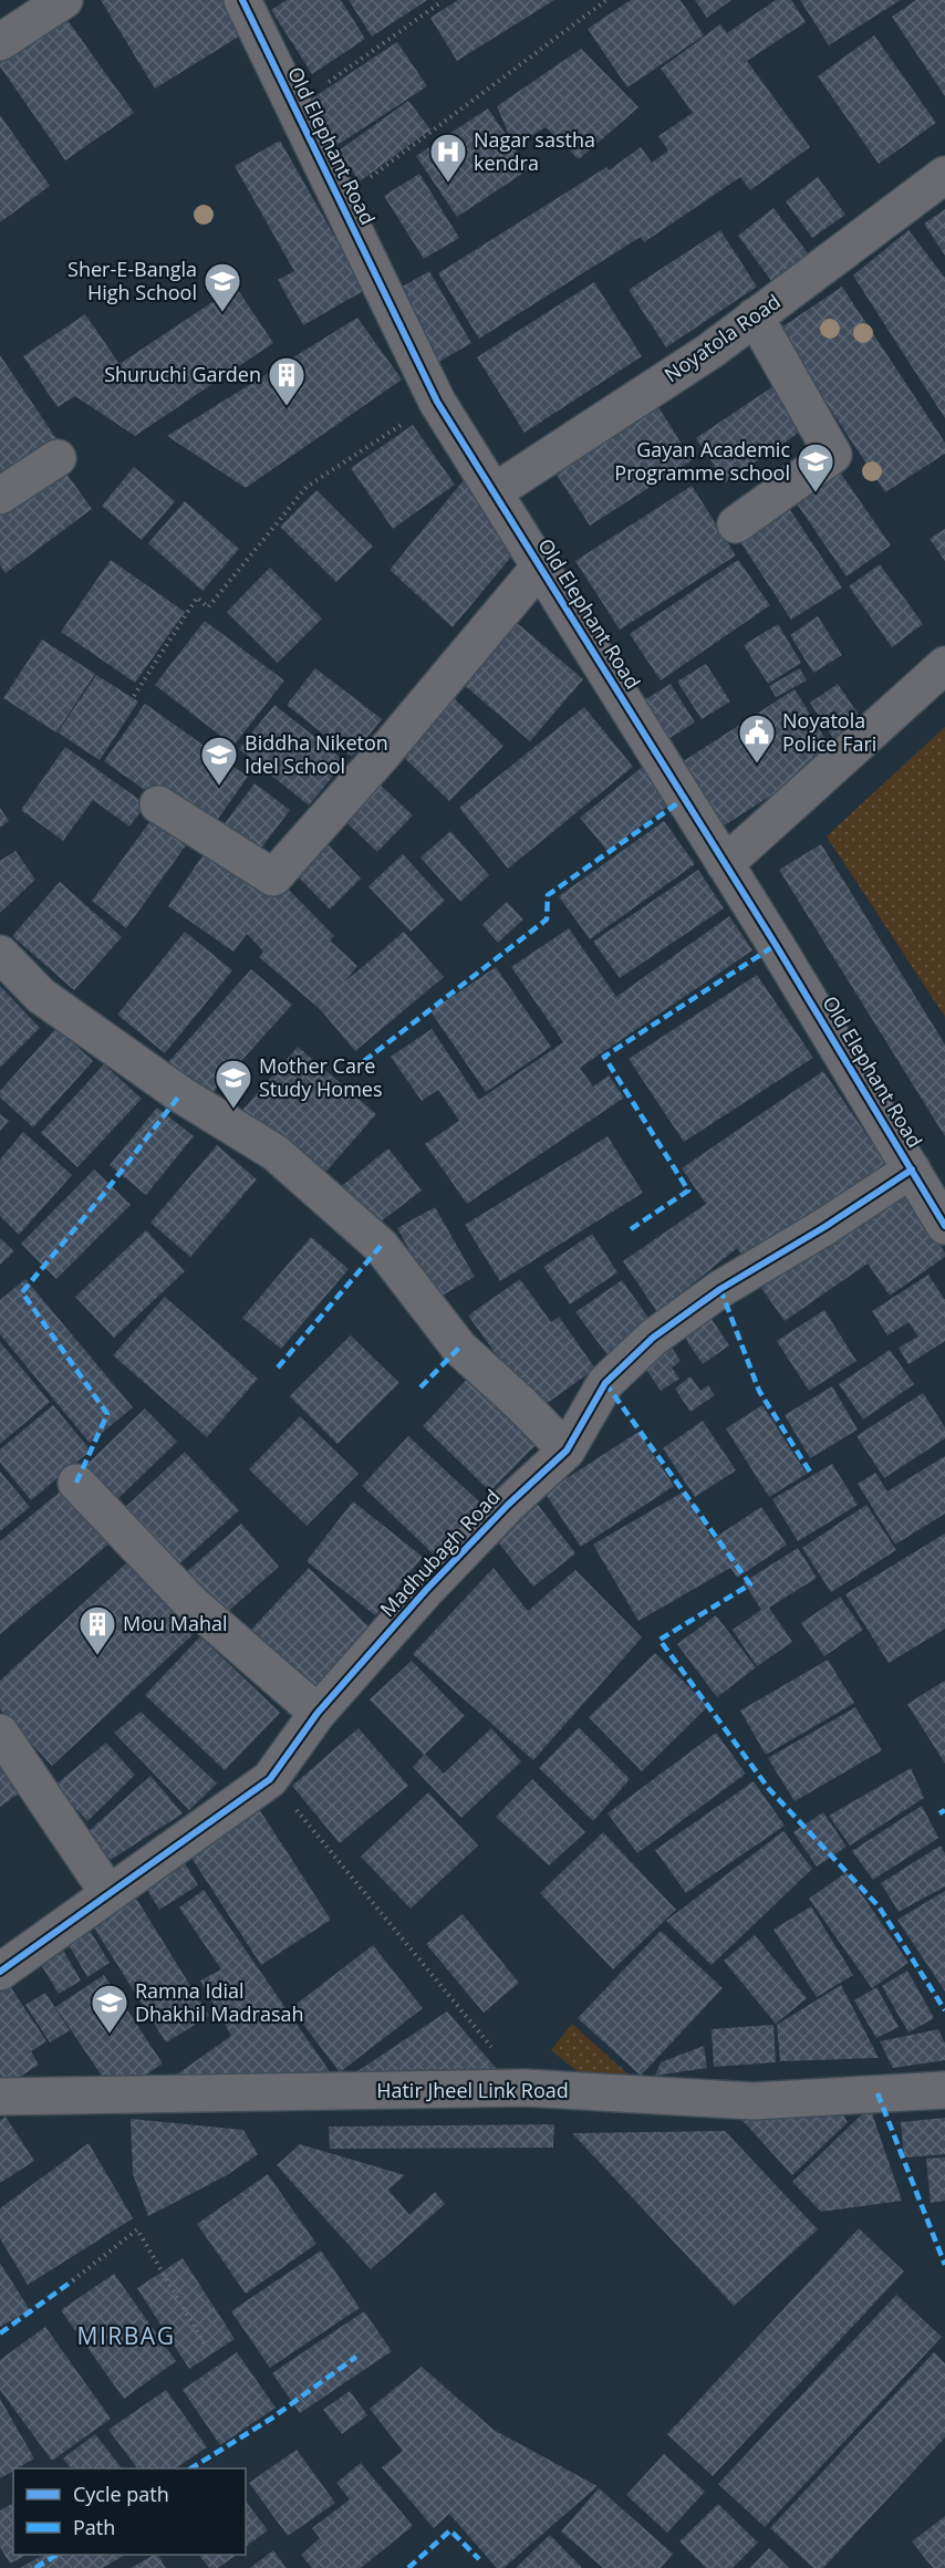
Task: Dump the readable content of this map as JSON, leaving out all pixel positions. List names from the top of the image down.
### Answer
{
  "streets": {
    "street": [
      "Old Elephant Road",
      "Noyatola Road",
      "Madhubagh Road",
      "Hatir Jheel Link Road"
    ]
  },
  "crossings": [
    ["Old Elephant Road", "Noyatola Road"],
    ["Old Elephant Road", "Madhubagh Road"]
  ],
  "districts": ["MIRBAG"],
  "places": {
    "hospital": ["Nagar sastha kendra"],
    "school or university": [
      "Sher-E-Bangla High School",
      "Gayan Academic Programme school",
      "Biddha Niketon Idel School",
      "Mother Care Study Homes",
      "Ramna Idial Dhakhil Madrasah"
    ],
    "building": ["Shuruchi Garden", "Mou Mahal"],
    "public building": ["Noyatola Police Fari"]
  },
  "legend": ["Cycle path", "Path"]
}
